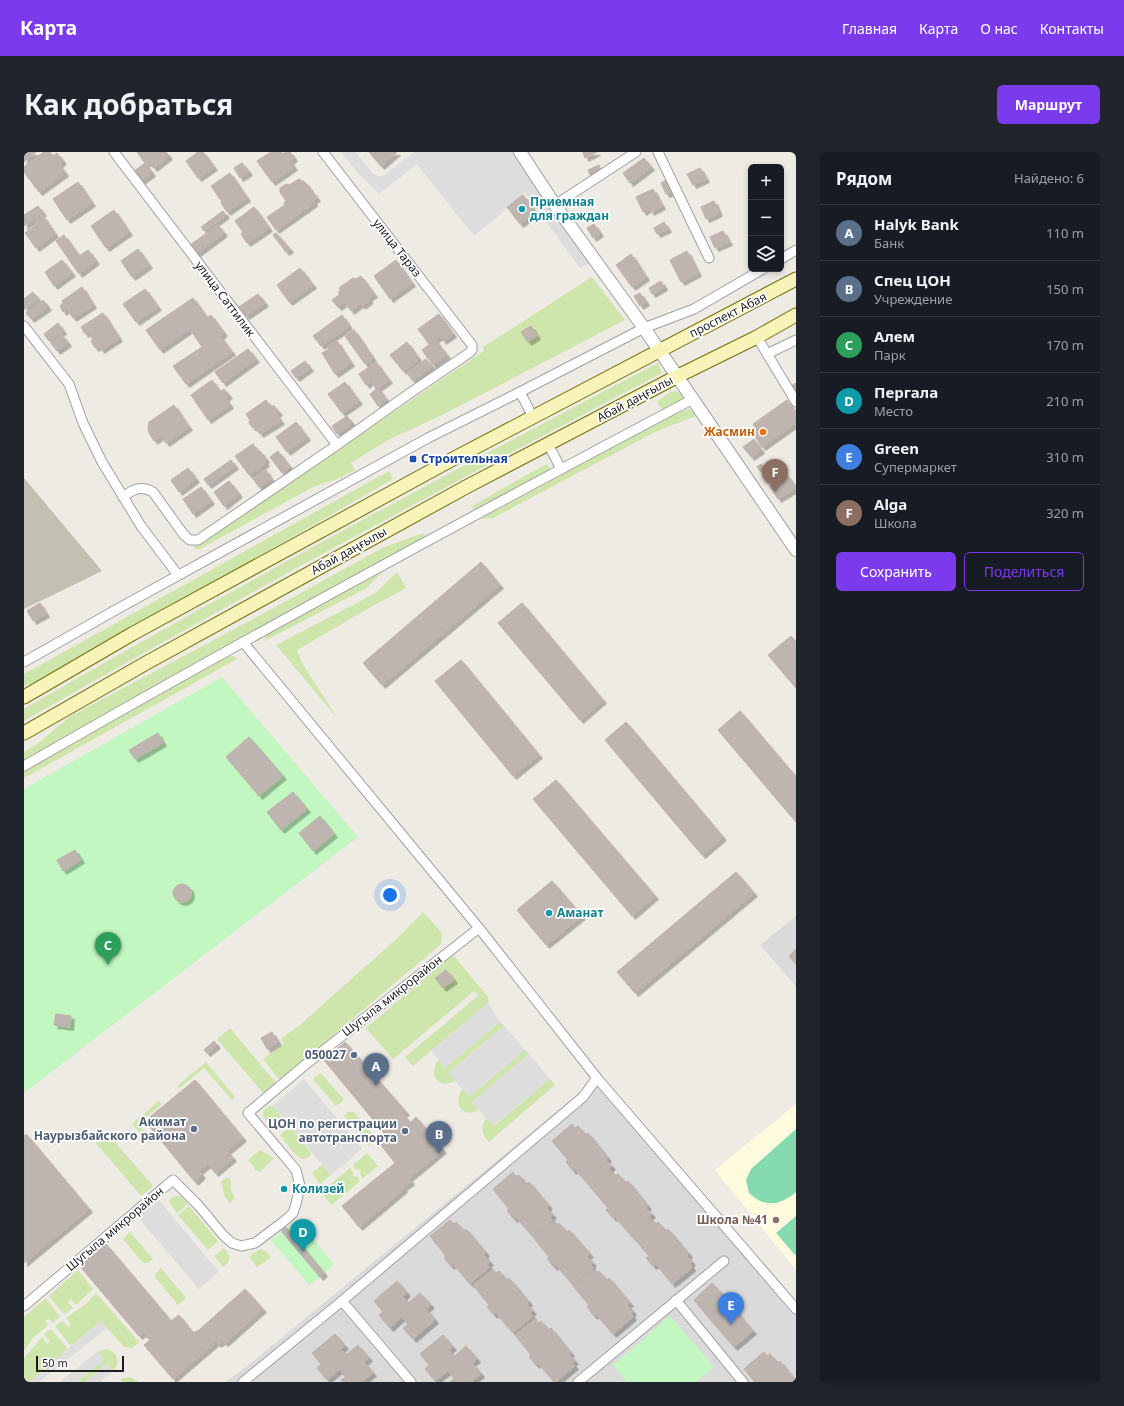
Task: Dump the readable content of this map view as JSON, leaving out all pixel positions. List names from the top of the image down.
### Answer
{
  "streets": {
    "main road": ["проспект Абая", "Абай даңғылы"],
    "street": ["улица Тараз", "улица Саттилик", "Шугыла микрорайон"]
  },
  "crossings": [
    ["улица Тараз", "улица Саттилик"]
  ],
  "places": {
    "other": [
      "Приемная для граждан",
      "Жасмин",
      "Аманат",
      "050027",
      "Акимат Наурызбайского района",
      "ЦОН по регистрации автотранспорта",
      "Колизей",
      "Школа №41"
    ],
    "transit": ["Строительная"]
  },
  "scale_bar": "50 m",
  "page": {
    "header": "Карта",
    "nav": [
      "Главная",
      "Карта",
      "О нас",
      "Контакты"
    ],
    "title": "Как добраться",
    "buttons": [
      "Маршрут",
      ["Сохранить", "Поделиться"]
    ],
    "heading": ["Рядом", "Найдено: 6"],
    "map_buttons": ["+", "−"],
    "list": [
      {
        "mark": "A",
        "name": "Halyk Bank",
        "note": "Банк",
        "value": "110 m"
      },
      {
        "mark": "B",
        "name": "Спец ЦОН",
        "note": "Учреждение",
        "value": "150 m"
      },
      {
        "mark": "C",
        "name": "Алем",
        "note": "Парк",
        "value": "170 m"
      },
      {
        "mark": "D",
        "name": "Пергала",
        "note": "Место",
        "value": "210 m"
      },
      {
        "mark": "E",
        "name": "Green",
        "note": "Супермаркет",
        "value": "310 m"
      },
      {
        "mark": "F",
        "name": "Alga",
        "note": "Школа",
        "value": "320 m"
      }
    ],
    "pins": [
      "F",
      "C",
      "A",
      "B",
      "D",
      "E"
    ],
    "scale": "50 m"
  }
}
